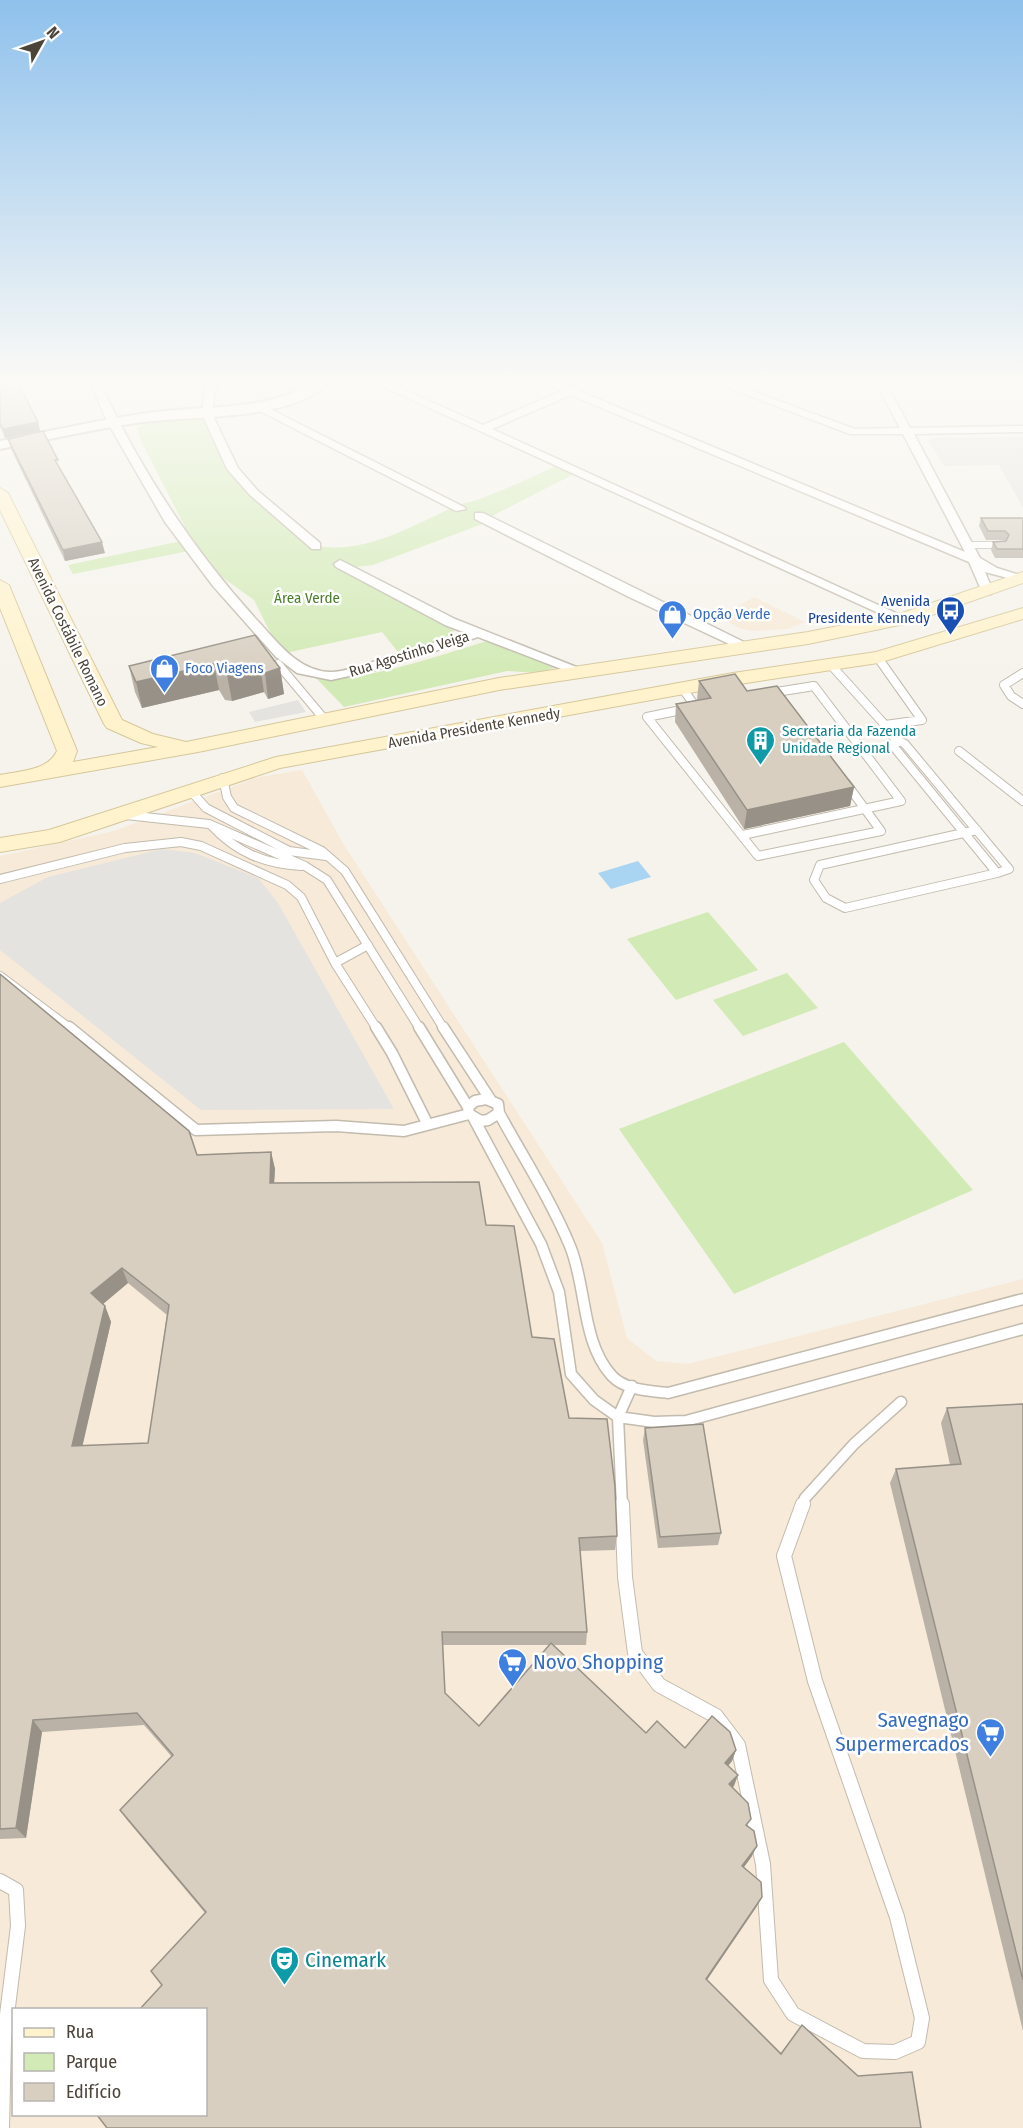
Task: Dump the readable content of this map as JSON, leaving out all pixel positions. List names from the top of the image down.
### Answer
{
  "streets": {
    "main road": ["Avenida Costábile Romano", "Avenida Presidente Kennedy"],
    "street": ["Rua Agostinho Veiga"]
  },
  "crossings": [
    ["Avenida Costábile Romano", "Avenida Presidente Kennedy"]
  ],
  "parks": ["Área Verde"],
  "places": {
    "bus stop": ["Avenida Presidente Kennedy"],
    "shop": ["Opção Verde", "Foco Viagens"],
    "building": ["Secretaria da Fazenda Unidade Regional"],
    "supermarket": ["Novo Shopping", "Savegnago Supermercados"],
    "theatre": ["Cinemark"]
  },
  "legend": ["Rua", "Parque", "Edifício"],
  "north": "top right"
}
